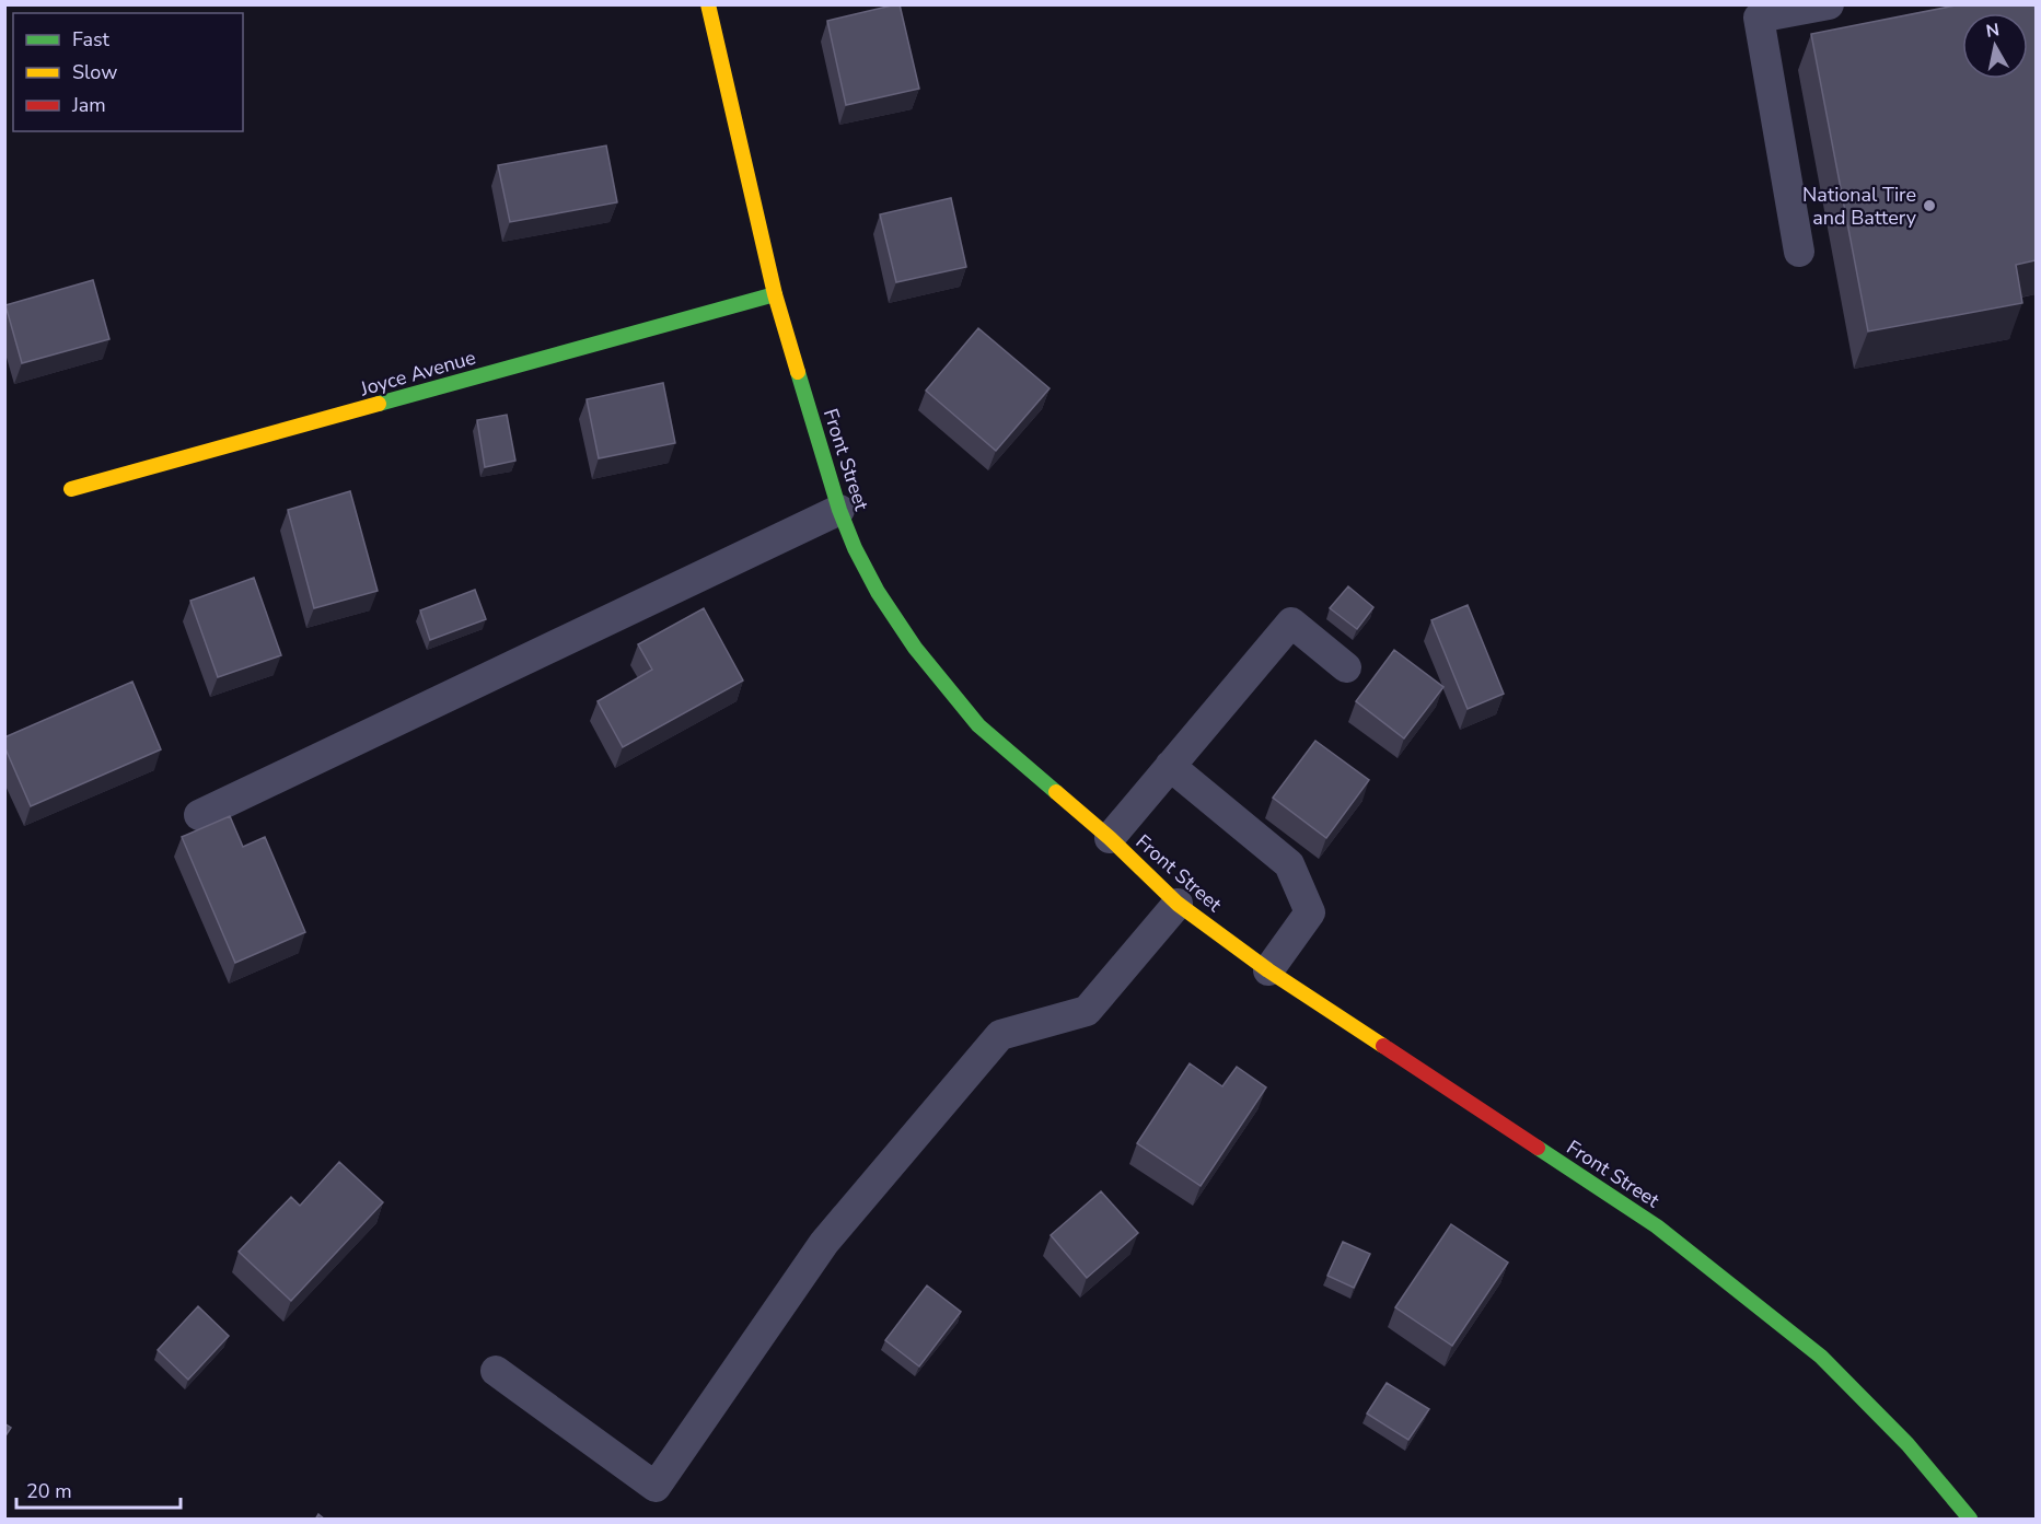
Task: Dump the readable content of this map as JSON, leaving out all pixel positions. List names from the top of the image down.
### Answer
{
  "streets": {
    "street": ["Joyce Avenue", "Front Street"]
  },
  "crossings": [
    ["Joyce Avenue", "Front Street"]
  ],
  "places": ["National Tire and Battery"],
  "legend": ["Fast", "Slow", "Jam"],
  "scale_bar": "20 m",
  "north": "top"
}
